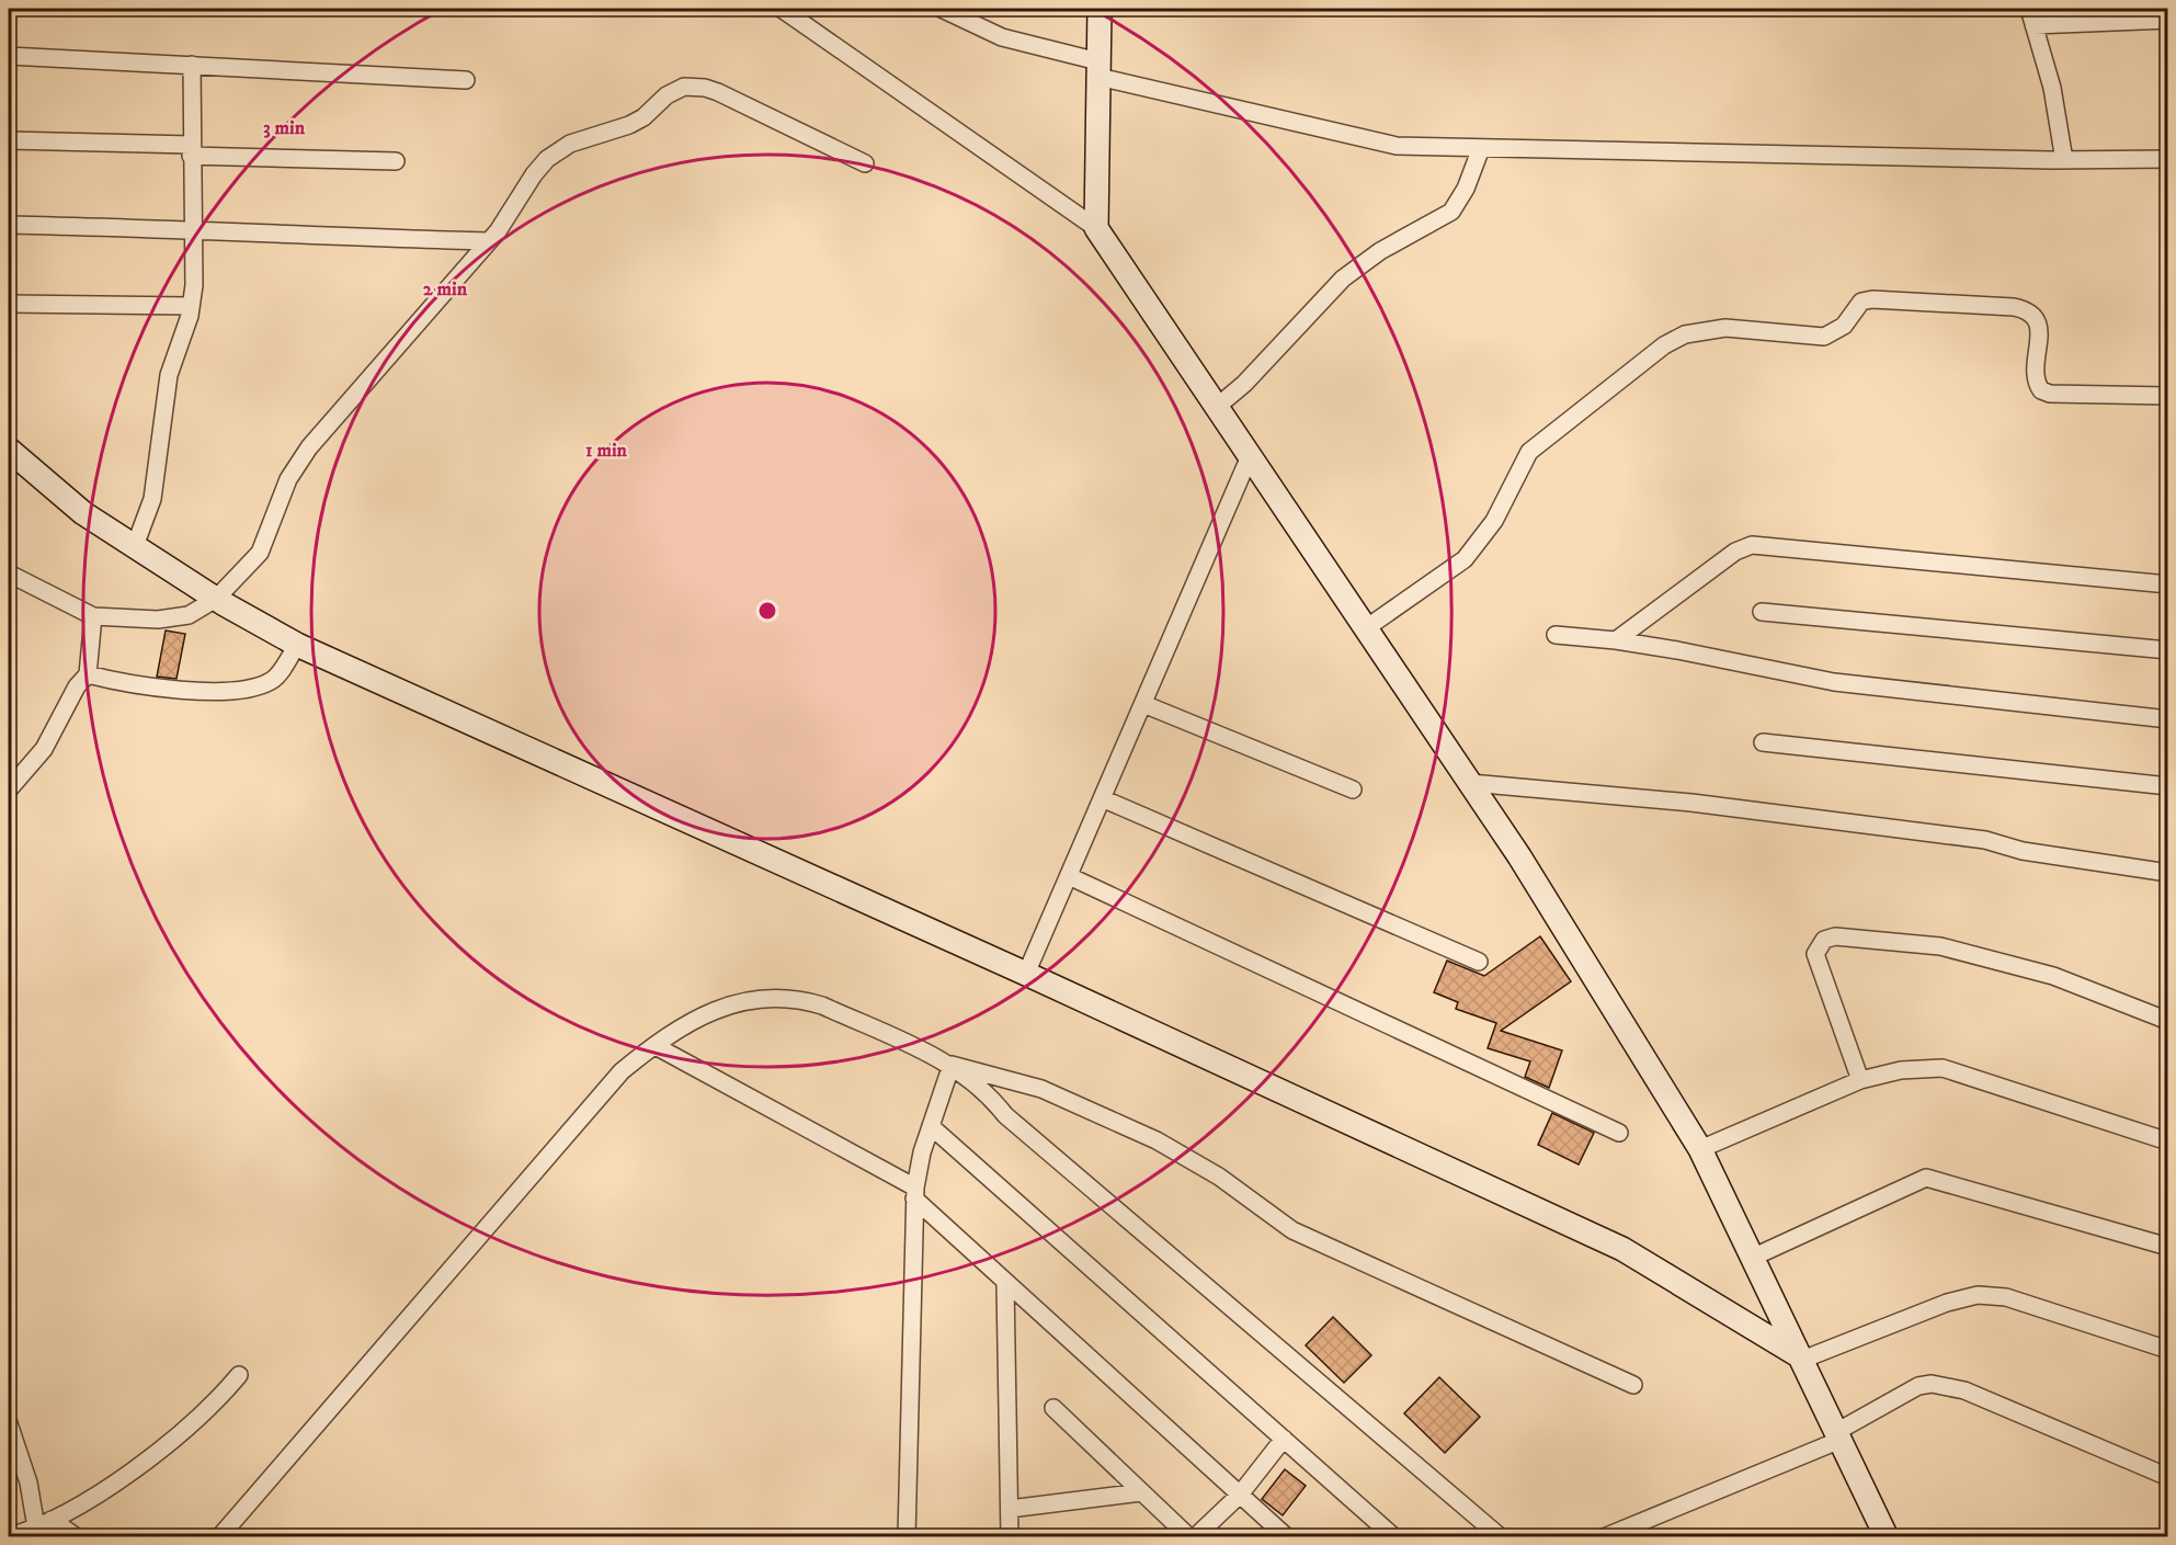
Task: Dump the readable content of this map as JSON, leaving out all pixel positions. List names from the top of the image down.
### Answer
{
  "rings": ["3 min", "2 min", "1 min"]
}
